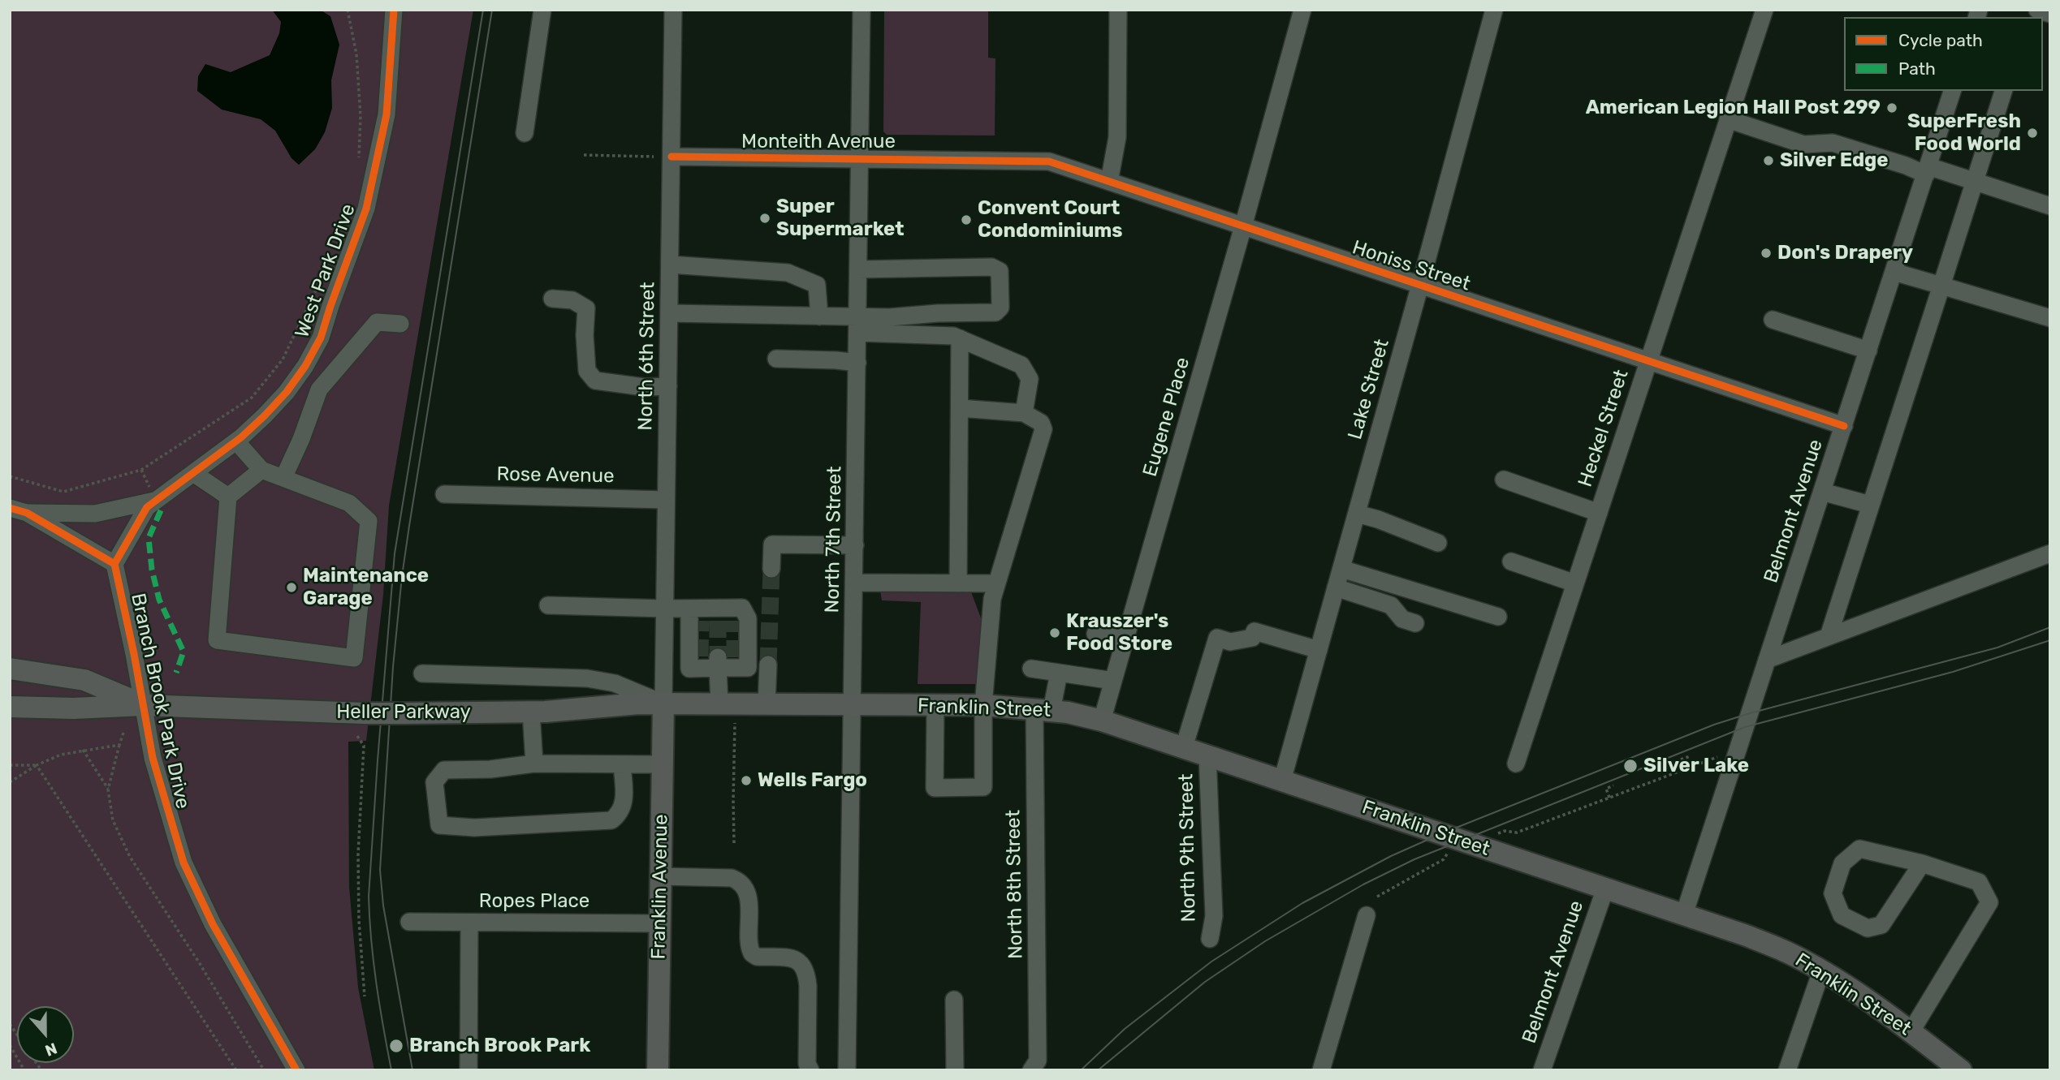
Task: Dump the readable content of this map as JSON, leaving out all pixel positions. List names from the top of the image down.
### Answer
{
  "streets": {
    "main road": ["Franklin Street", "Heller Parkway", "Franklin Avenue"],
    "street": [
      "Monteith Avenue",
      "Honiss Street",
      "West Park Drive",
      "North 6th Street",
      "Lake Street",
      "Eugene Place",
      "Heckel Street",
      "Rose Avenue",
      "Belmont Avenue",
      "North 7th Street",
      "Branch Brook Park Drive",
      "North 9th Street",
      "North 8th Street",
      "Ropes Place"
    ]
  },
  "crossings": [
    ["Monteith Avenue", "Honiss Street"],
    ["Monteith Avenue", "North 6th Street"],
    ["Monteith Avenue", "North 7th Street"],
    ["Honiss Street", "Lake Street"],
    ["Honiss Street", "Eugene Place"],
    ["Honiss Street", "Heckel Street"],
    ["Honiss Street", "Belmont Avenue"],
    ["West Park Drive", "Branch Brook Park Drive"],
    ["North 6th Street", "Rose Avenue"],
    ["North 6th Street", "Heller Parkway"],
    ["North 6th Street", "Franklin Avenue"],
    ["Lake Street", "Franklin Street"],
    ["Eugene Place", "Franklin Street"],
    ["Belmont Avenue", "Franklin Street"],
    ["North 7th Street", "Franklin Street"],
    ["North 7th Street", "Heller Parkway"],
    ["Branch Brook Park Drive", "Heller Parkway"],
    ["Franklin Street", "Heller Parkway"],
    ["Franklin Street", "North 9th Street"],
    ["Franklin Street", "North 8th Street"],
    ["Heller Parkway", "Franklin Avenue"],
    ["Franklin Avenue", "Ropes Place"]
  ],
  "places": [
    "American Legion Hall Post 299",
    "SuperFresh Food World",
    "Silver Edge",
    "Super Supermarket",
    "Convent Court Condominiums",
    "Don's Drapery",
    "Maintenance Garage",
    "Krauszer's Food Store",
    "Silver Lake",
    "Wells Fargo",
    "Branch Brook Park"
  ],
  "legend": ["Cycle path", "Path"],
  "north": "bottom"
}
